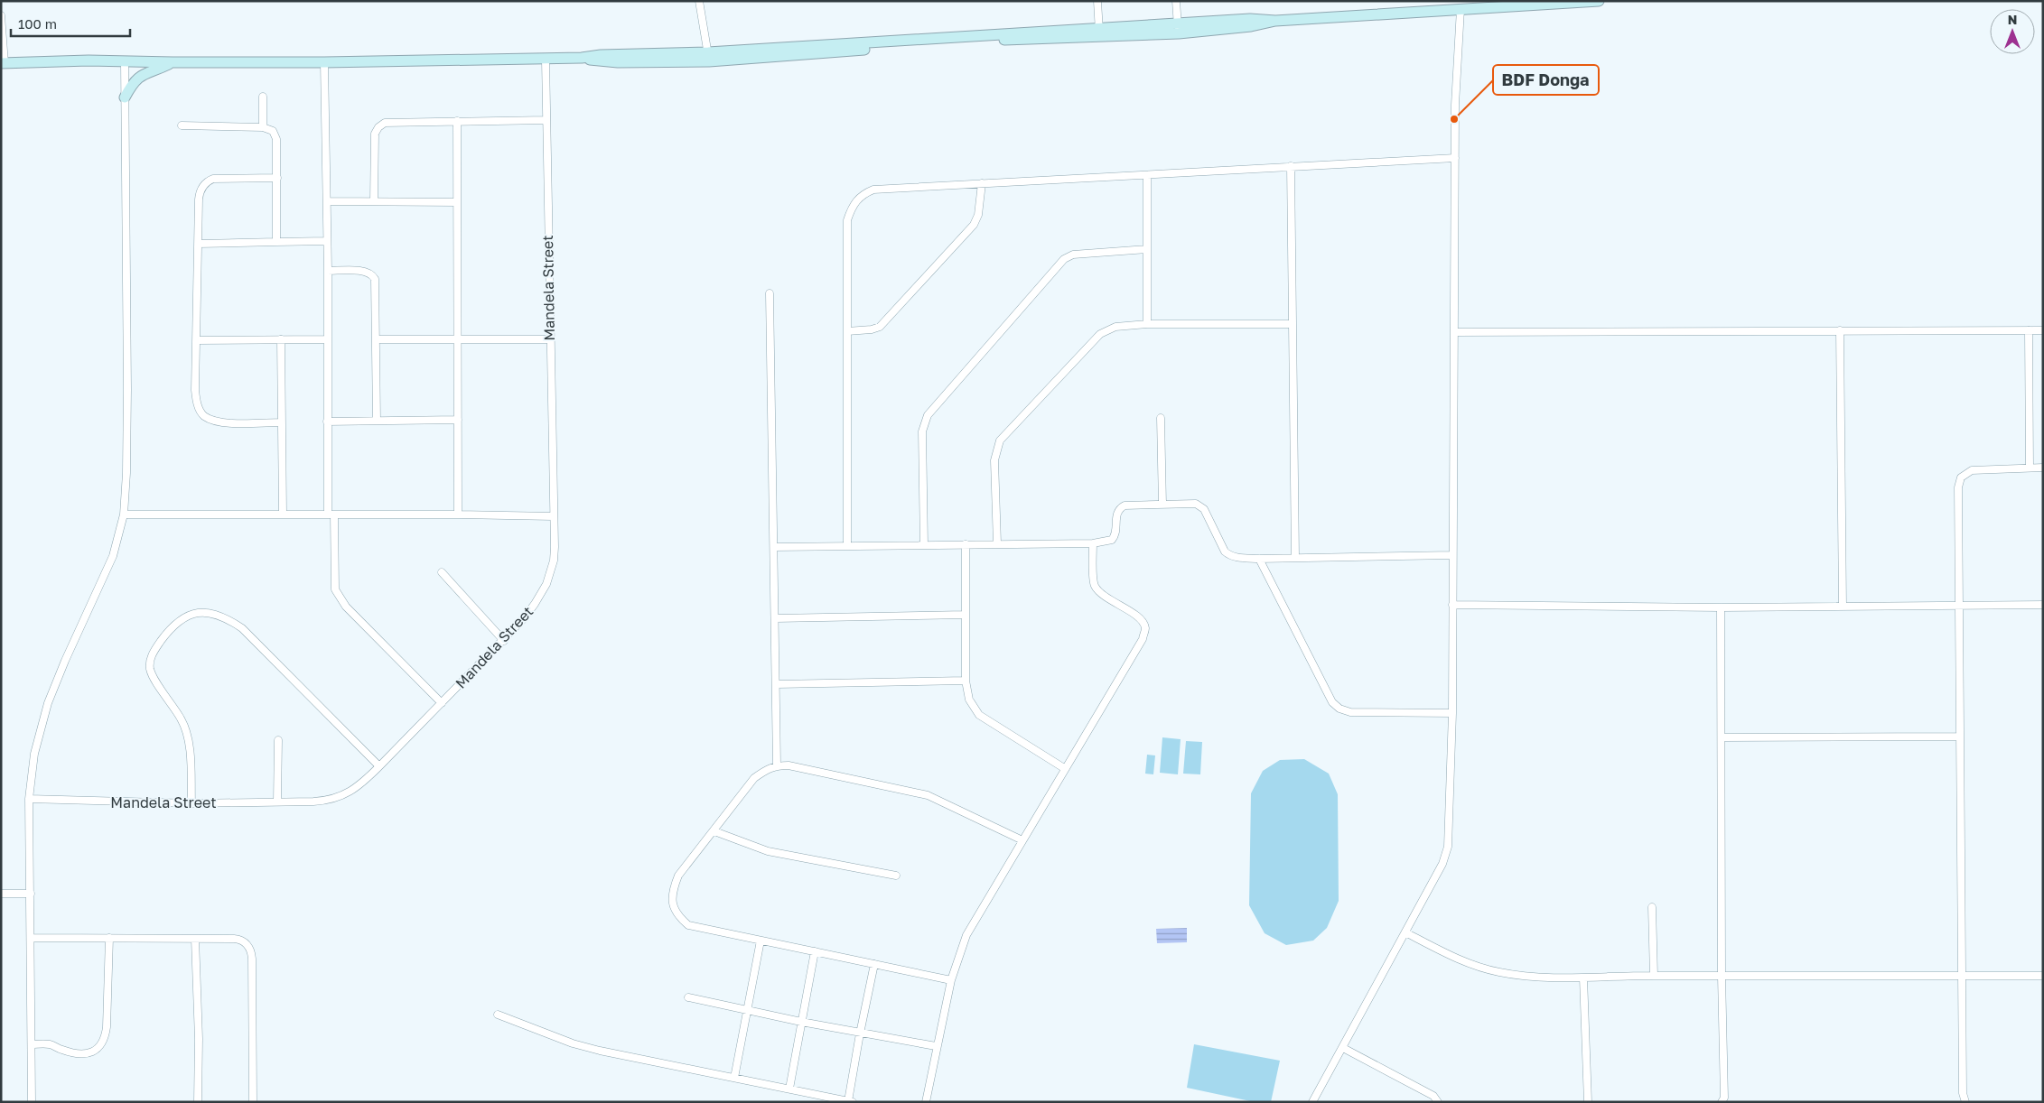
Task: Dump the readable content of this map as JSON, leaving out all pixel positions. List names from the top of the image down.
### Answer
{
  "streets": {
    "street": ["Mandela Street"]
  },
  "places": ["BDF Donga"],
  "scale_bar": "100 m",
  "north": "top"
}
